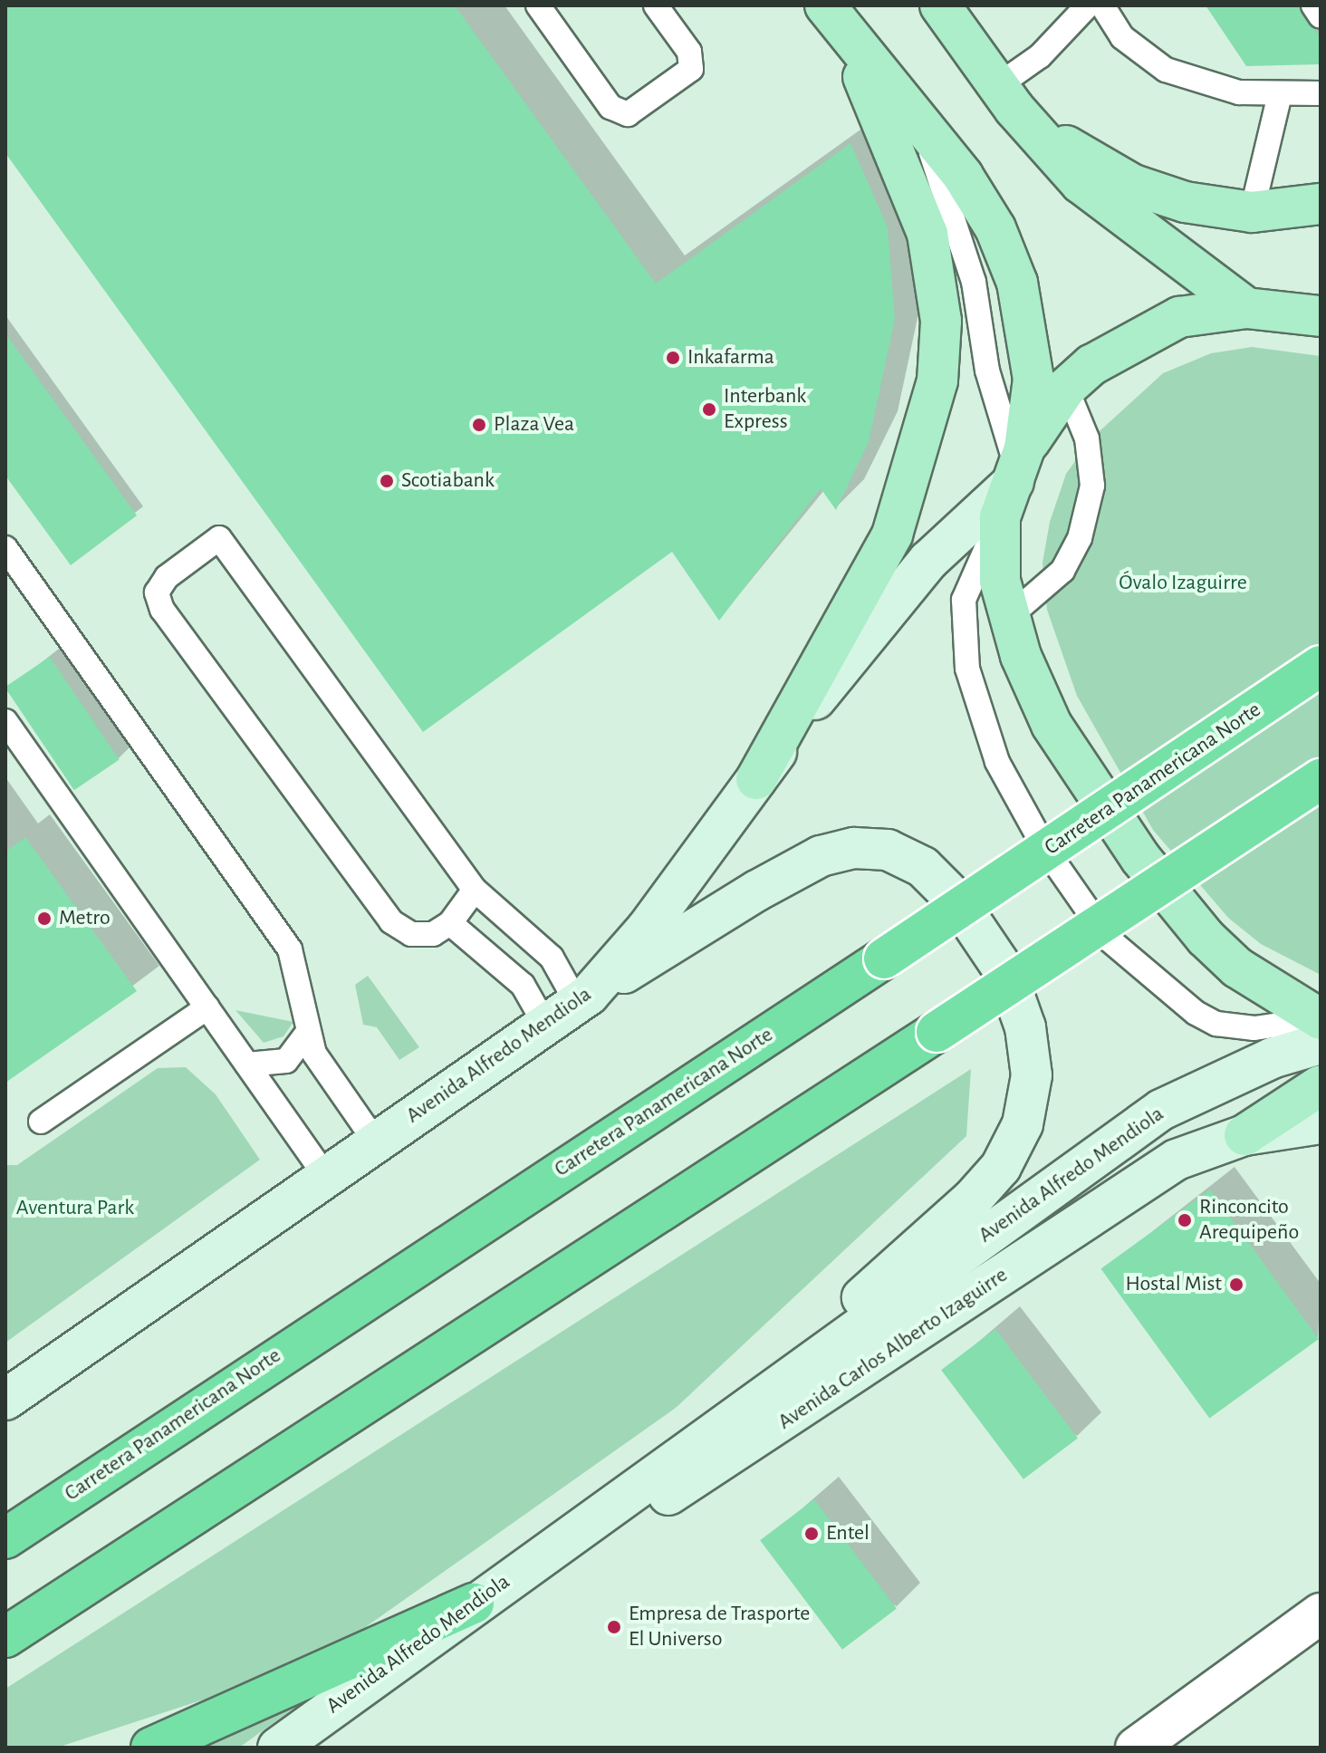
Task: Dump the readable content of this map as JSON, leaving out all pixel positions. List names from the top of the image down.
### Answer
{
  "streets": {
    "highway": ["Carretera Panamericana Norte"],
    "main road": ["Avenida Alfredo Mendiola", "Avenida Carlos Alberto Izaguirre"]
  },
  "crossings": [
    ["Avenida Alfredo Mendiola", "Avenida Carlos Alberto Izaguirre"]
  ],
  "parks": ["Óvalo Izaguirre", "Aventura Park"],
  "places": [
    "Inkafarma",
    "Interbank Express",
    "Plaza Vea",
    "Scotiabank",
    "Metro",
    "Rinconcito Arequipeño",
    "Hostal Mist",
    "Entel",
    "Empresa de Trasporte El Universo"
  ]
}
